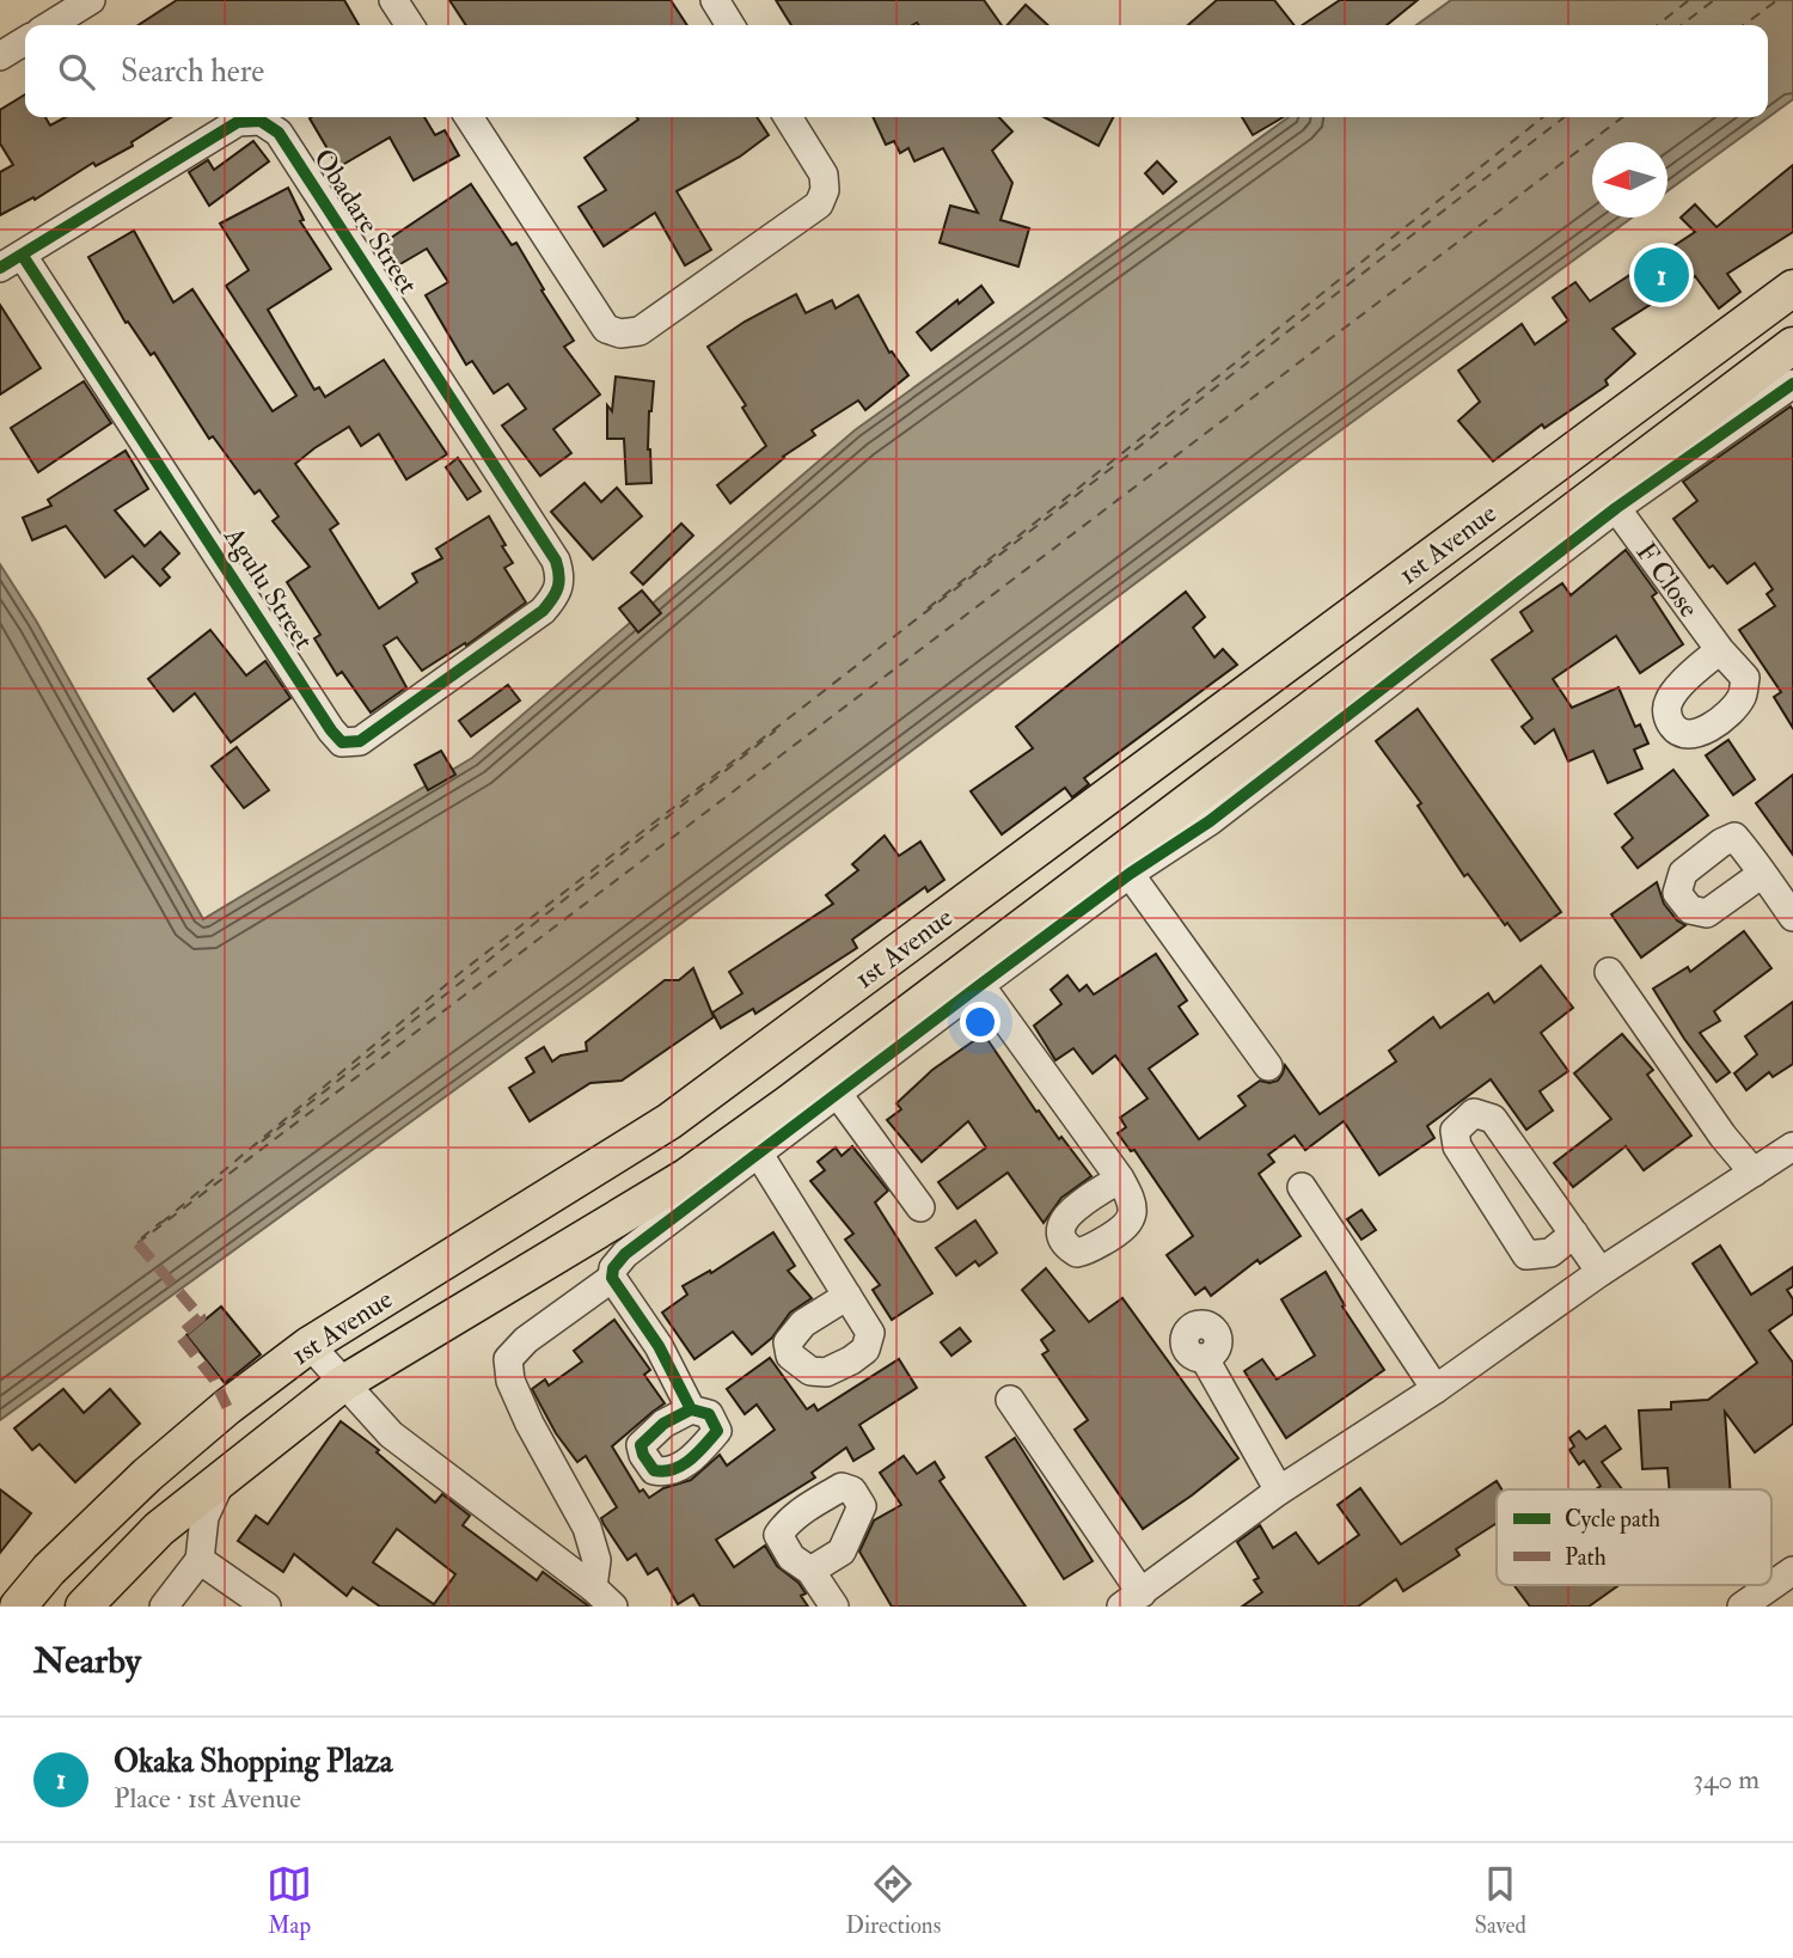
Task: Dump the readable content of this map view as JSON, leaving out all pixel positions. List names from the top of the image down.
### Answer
{
  "streets": {
    "main road": ["1st Avenue"],
    "street": ["Obadare Street", "F Close", "Agulu Street"]
  },
  "crossings": [
    ["Obadare Street", "Agulu Street"]
  ],
  "legend": ["Cycle path", "Path"],
  "north": "left",
  "page": {
    "search": "Search here",
    "pins": "1",
    "heading": "Nearby",
    "list": [
      {
        "mark": "1",
        "name": "Okaka Shopping Plaza",
        "note": "Place · 1st Avenue",
        "value": "340 m"
      }
    ],
    "nav": ["Map", "Directions", "Saved"]
  }
}
